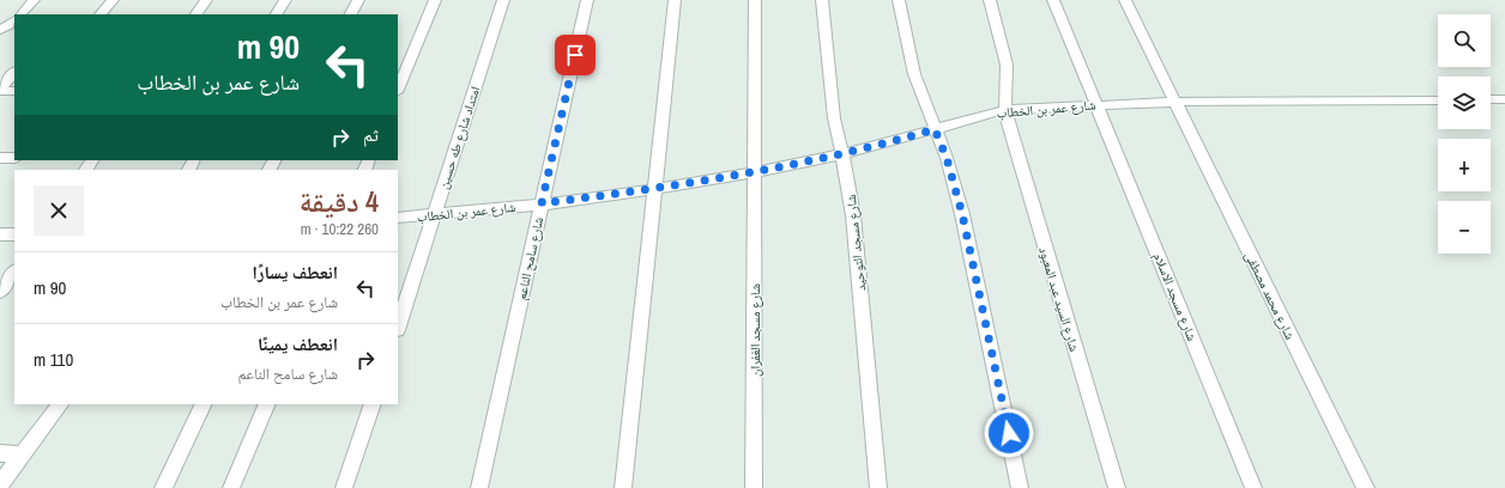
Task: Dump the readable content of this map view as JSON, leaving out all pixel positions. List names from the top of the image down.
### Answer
{
  "streets": {
    "street": [
      "شارع عمر بن الخطاب",
      "امتداد شارع طه حسين",
      "شارع مسجد التوحيد",
      "شارع سامح الناعم",
      "شارع محمد مصطفى",
      "شارع مسجد الاسلام",
      "شارع السيد عبد المعبود",
      "شارع مسجد الغفران"
    ]
  },
  "crossings": [
    ["شارع عمر بن الخطاب", "امتداد شارع طه حسين"],
    ["شارع عمر بن الخطاب", "شارع مسجد التوحيد"],
    ["شارع عمر بن الخطاب", "شارع سامح الناعم"],
    ["شارع عمر بن الخطاب", "شارع محمد مصطفى"],
    ["شارع عمر بن الخطاب", "شارع مسجد الاسلام"],
    ["شارع عمر بن الخطاب", "شارع السيد عبد المعبود"],
    ["شارع عمر بن الخطاب", "شارع مسجد الغفران"]
  ],
  "page": {
    "map_buttons": ["+", "−"],
    "turn": ["90 m", "شارع عمر بن الخطاب"],
    "then": "ثم",
    "heading": ["4 دقيقة", "260 m · 10:22"],
    "list": [
      {
        "name": "انعطف يسارًا",
        "note": "شارع عمر بن الخطاب",
        "value": "90 m"
      },
      {
        "name": "انعطف يمينًا",
        "note": "شارع سامح الناعم",
        "value": "110 m"
      }
    ]
  }
}
